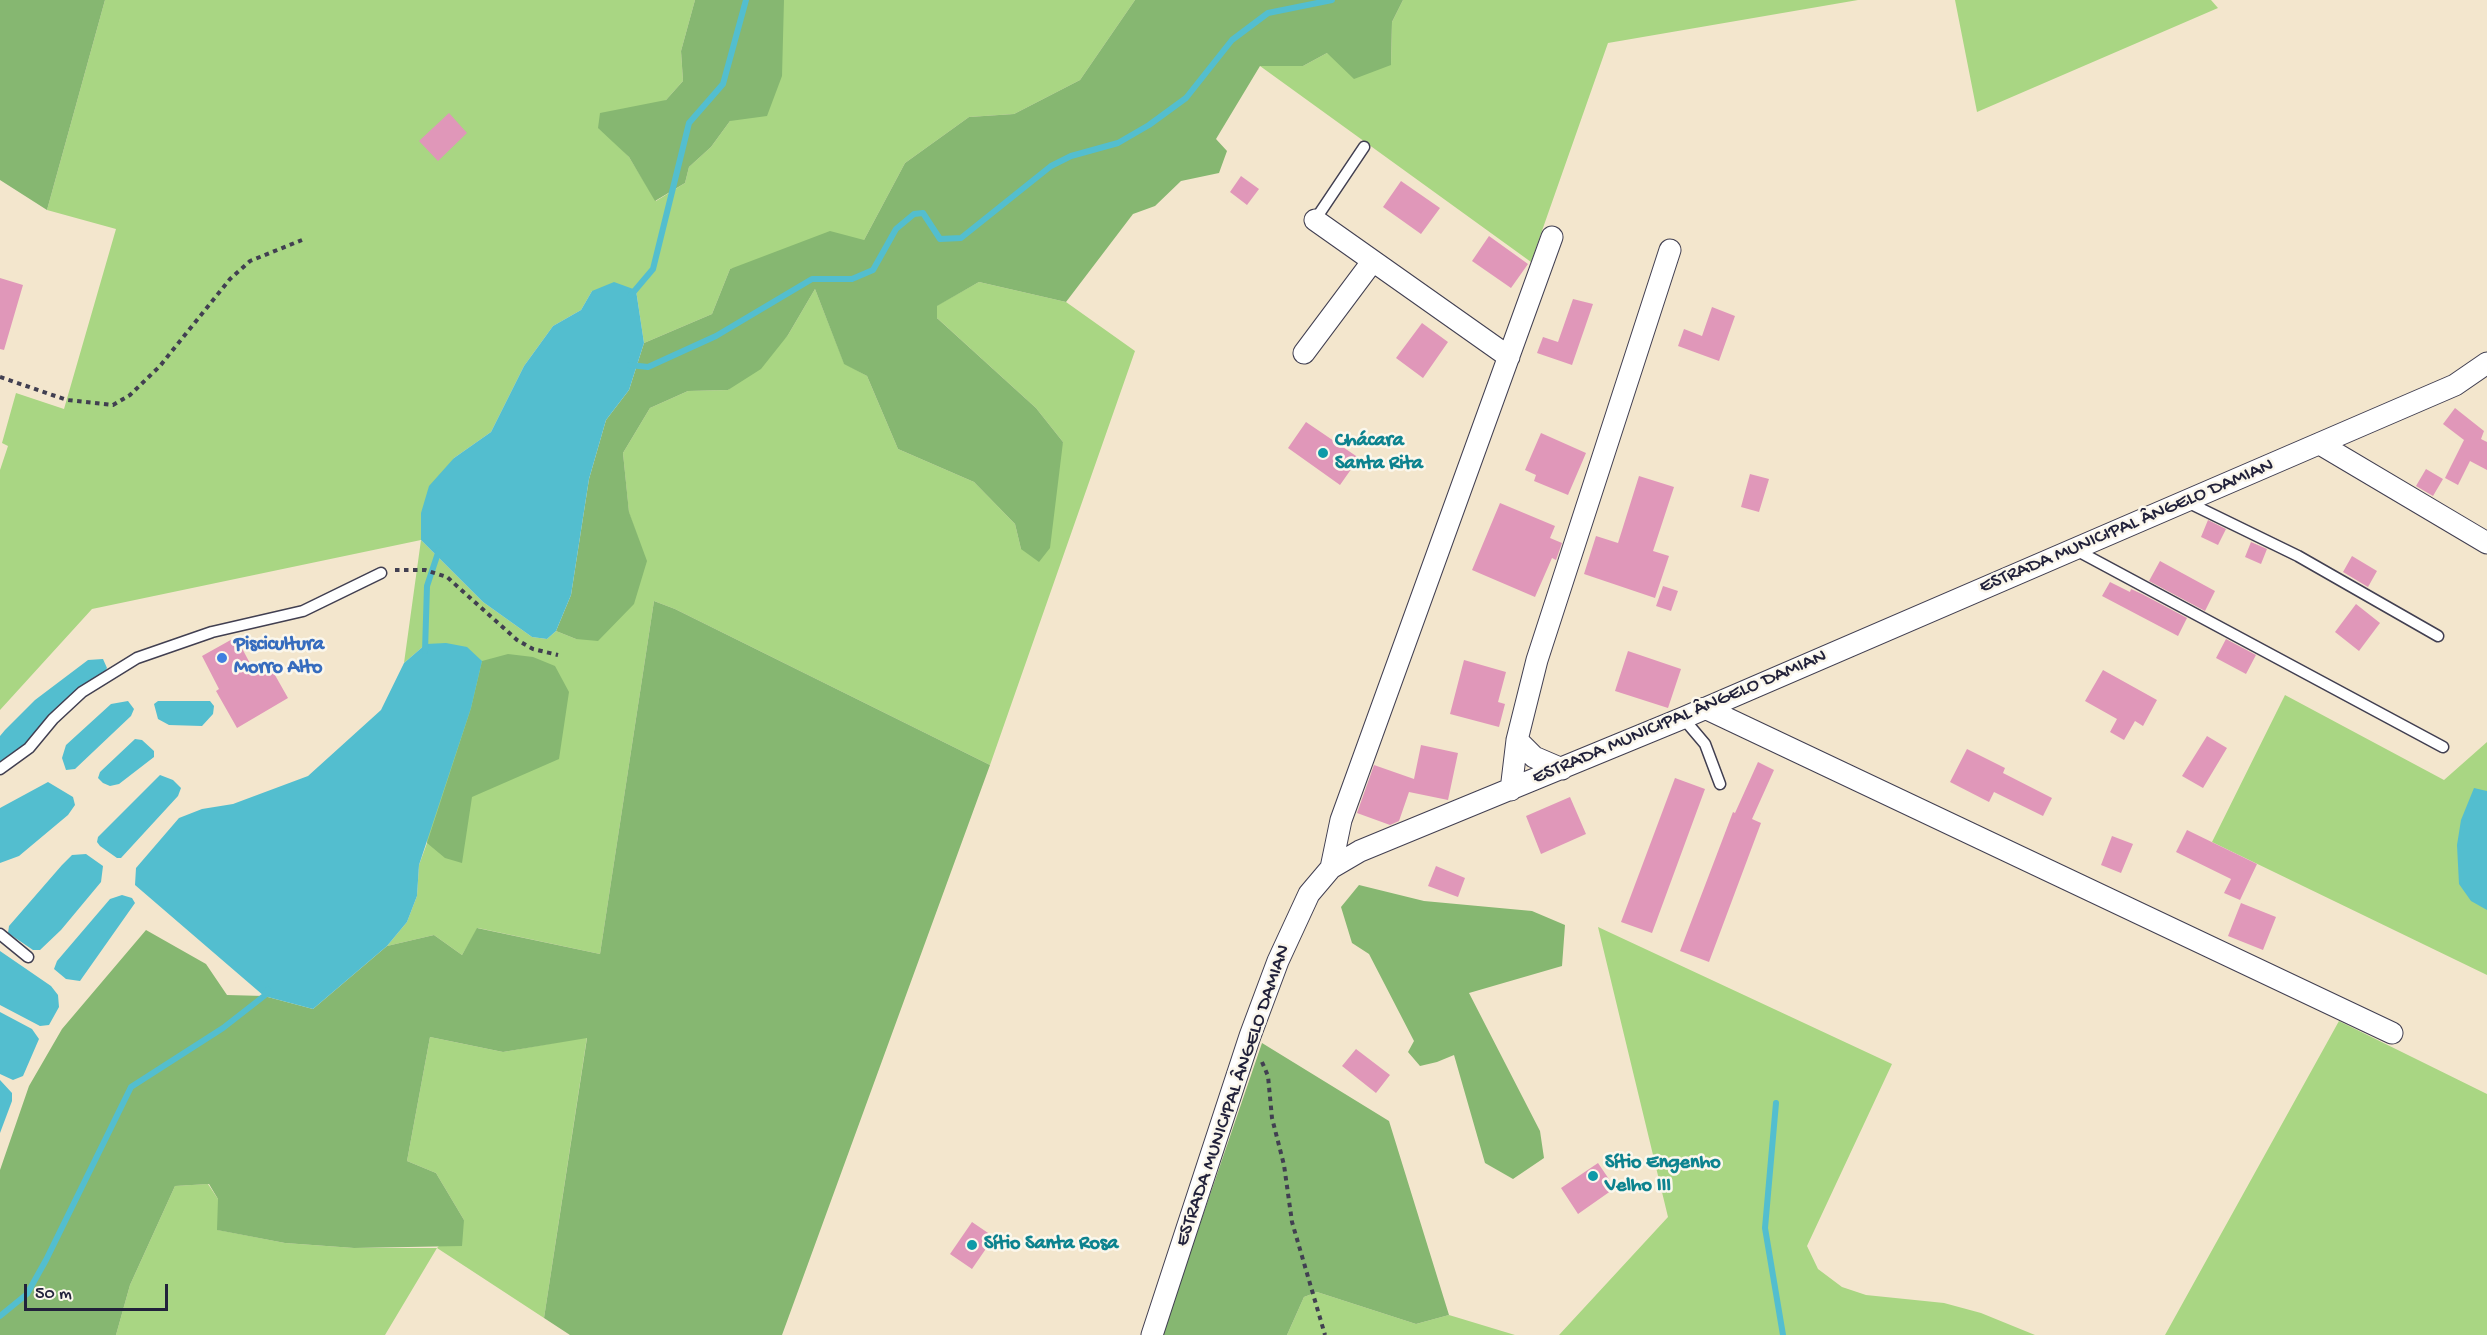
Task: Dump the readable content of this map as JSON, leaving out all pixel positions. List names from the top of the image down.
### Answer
{
  "streets": {
    "street": ["ESTRADA MUNICIPAL ÂNGELO DAMIAN"]
  },
  "places": [
    "Chácara Santa Rita",
    "Piscicultura Morro Alto",
    "Sítio Engenho Velho III",
    "Sítio Santa Rosa"
  ],
  "scale_bar": "50 m"
}
